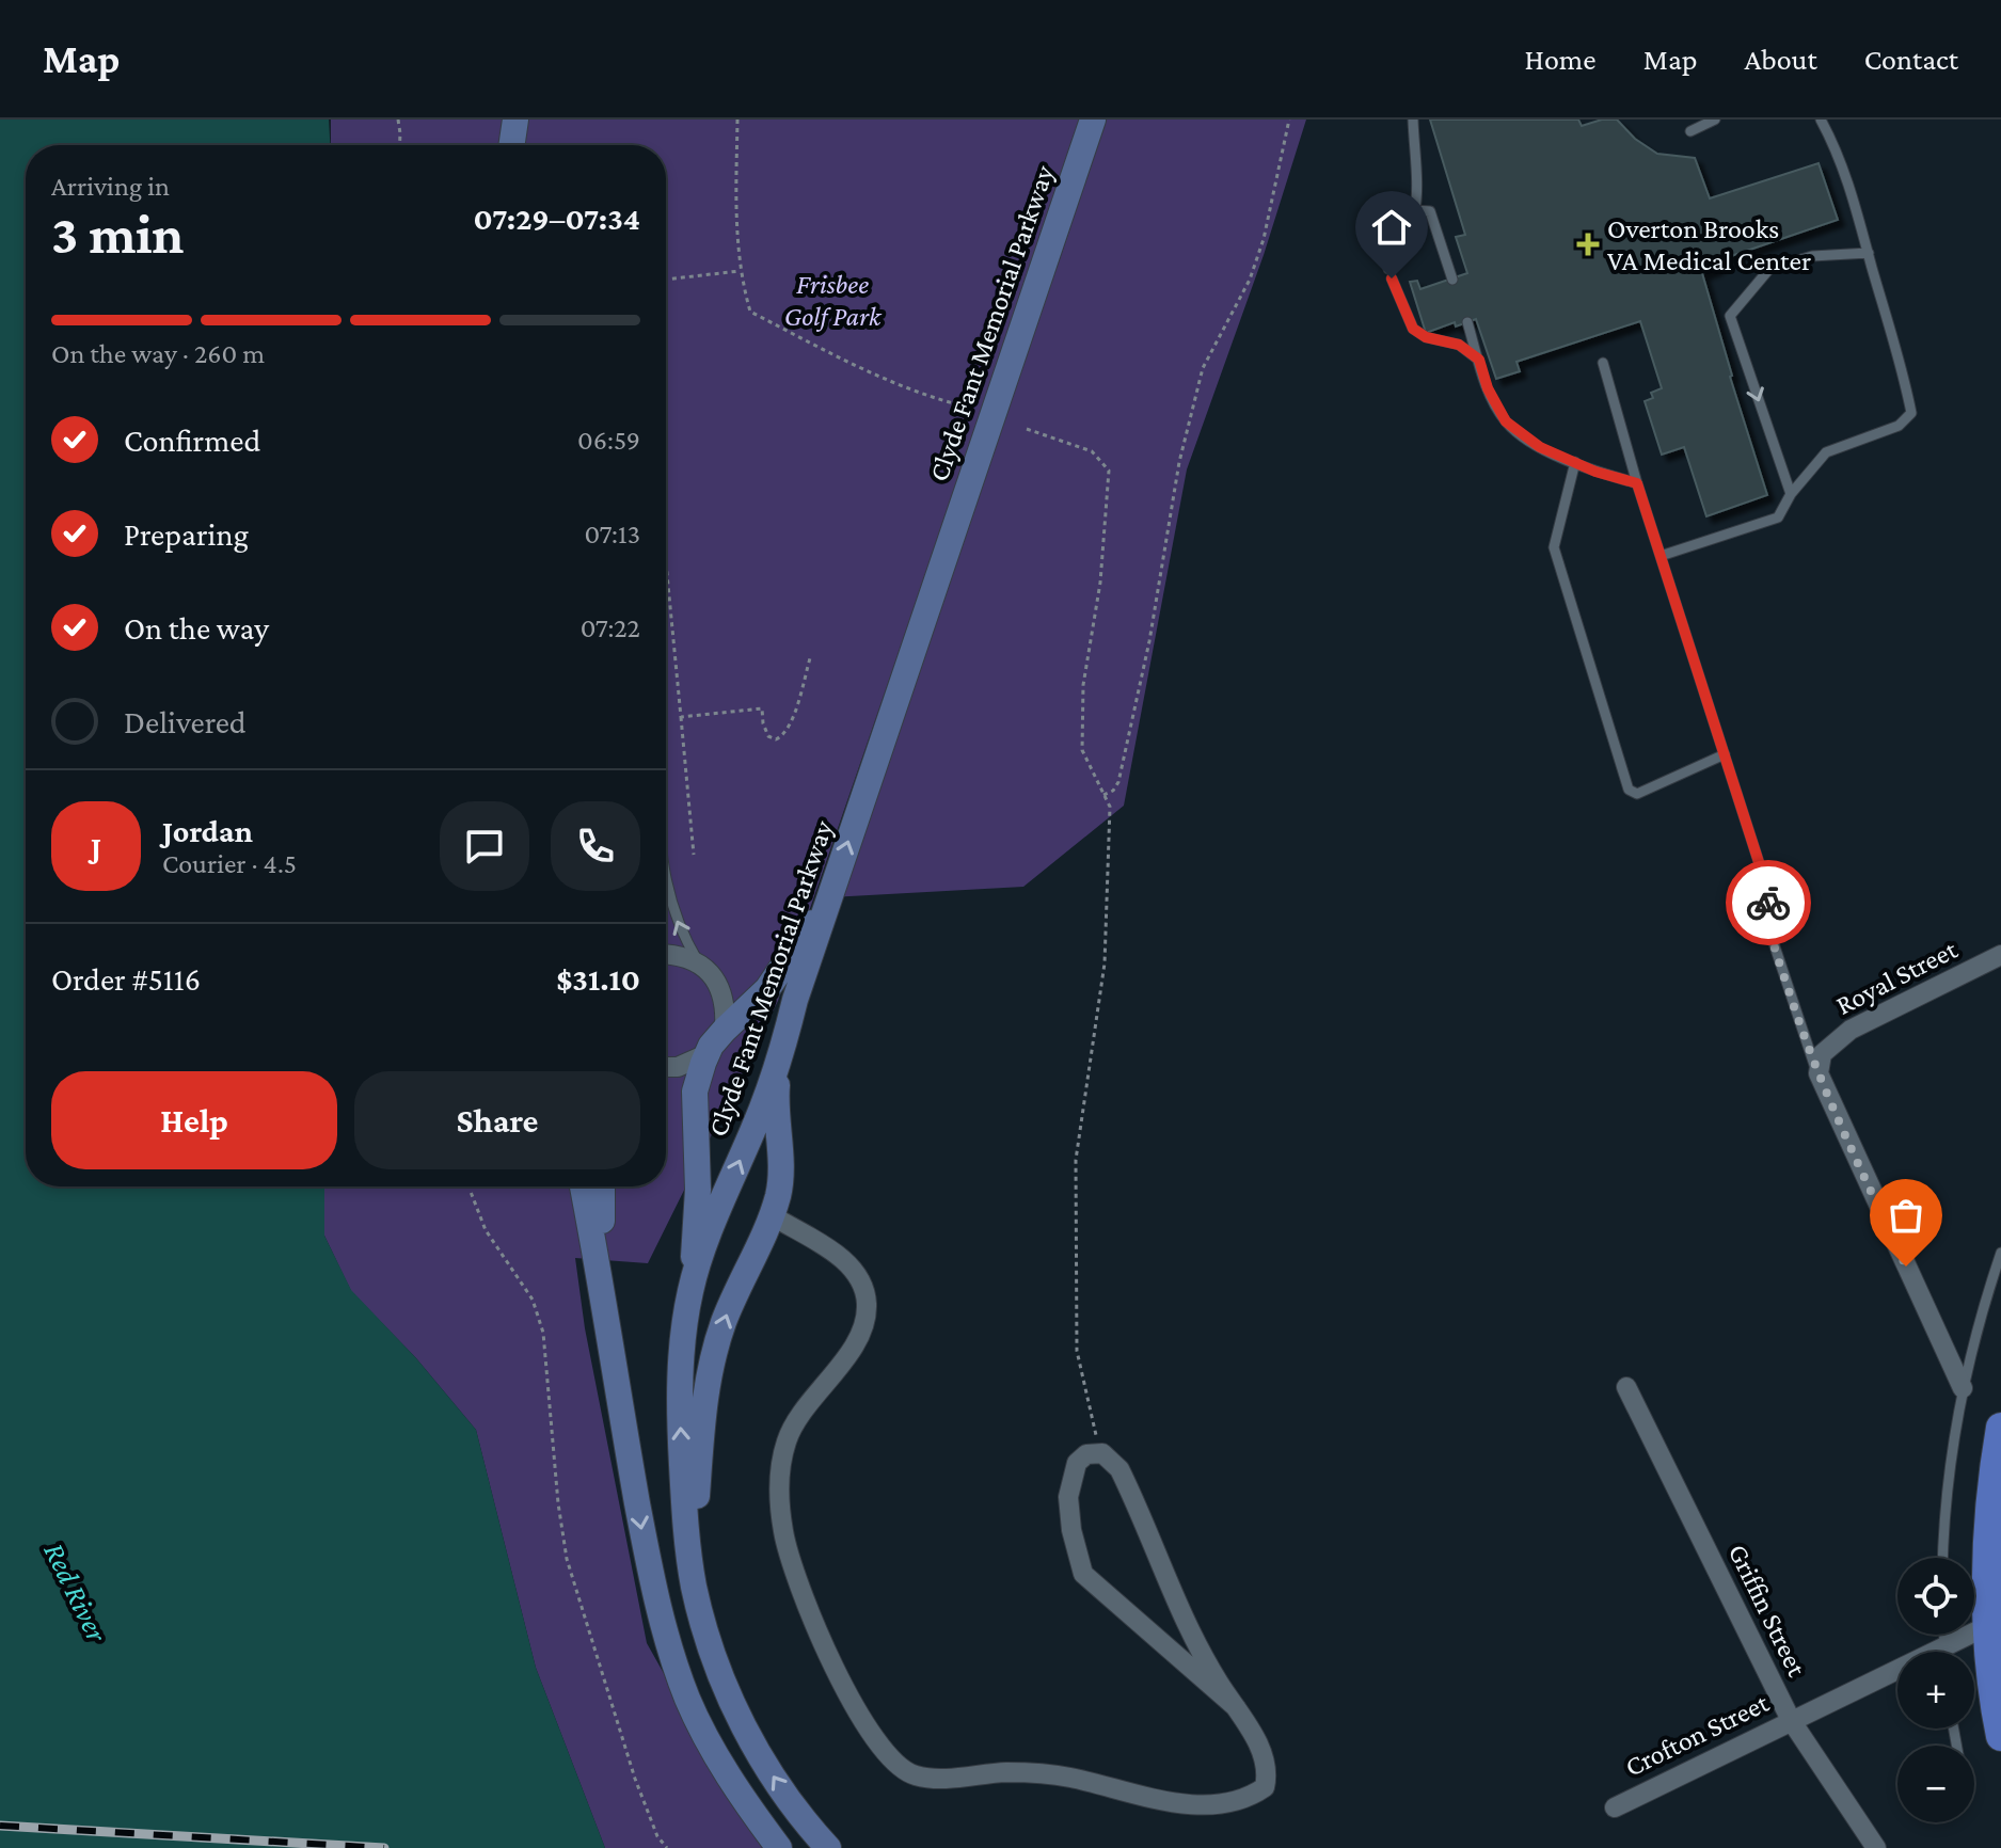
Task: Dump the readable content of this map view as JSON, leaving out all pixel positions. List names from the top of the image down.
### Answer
{
  "streets": {
    "main road": ["Clyde Fant Memorial Parkway"],
    "street": ["Royal Street", "Griffin Street", "Crofton Street"]
  },
  "crossings": [
    ["Griffin Street", "Crofton Street"]
  ],
  "water": ["Red River"],
  "parks": ["Frisbee Golf Park"],
  "places": {
    "health": ["Overton Brooks VA Medical Center"]
  },
  "page": {
    "header": "Map",
    "nav": [
      "Home",
      "Map",
      "About",
      "Contact"
    ],
    "heading": ["3 min", "Arriving in", "07:29–07:34"],
    "panel": [
      "Jordan",
      "Courier · 4.5",
      "Order #5116",
      "$31.10"
    ],
    "bar": "On the way · 260 m",
    "list": [
      ["Confirmed", "06:59"],
      ["Preparing", "07:13"],
      ["On the way", "07:22"],
      "Delivered"
    ],
    "round": "J",
    "buttons": ["Help", "Share"],
    "map_buttons": ["+", "−"]
  }
}
